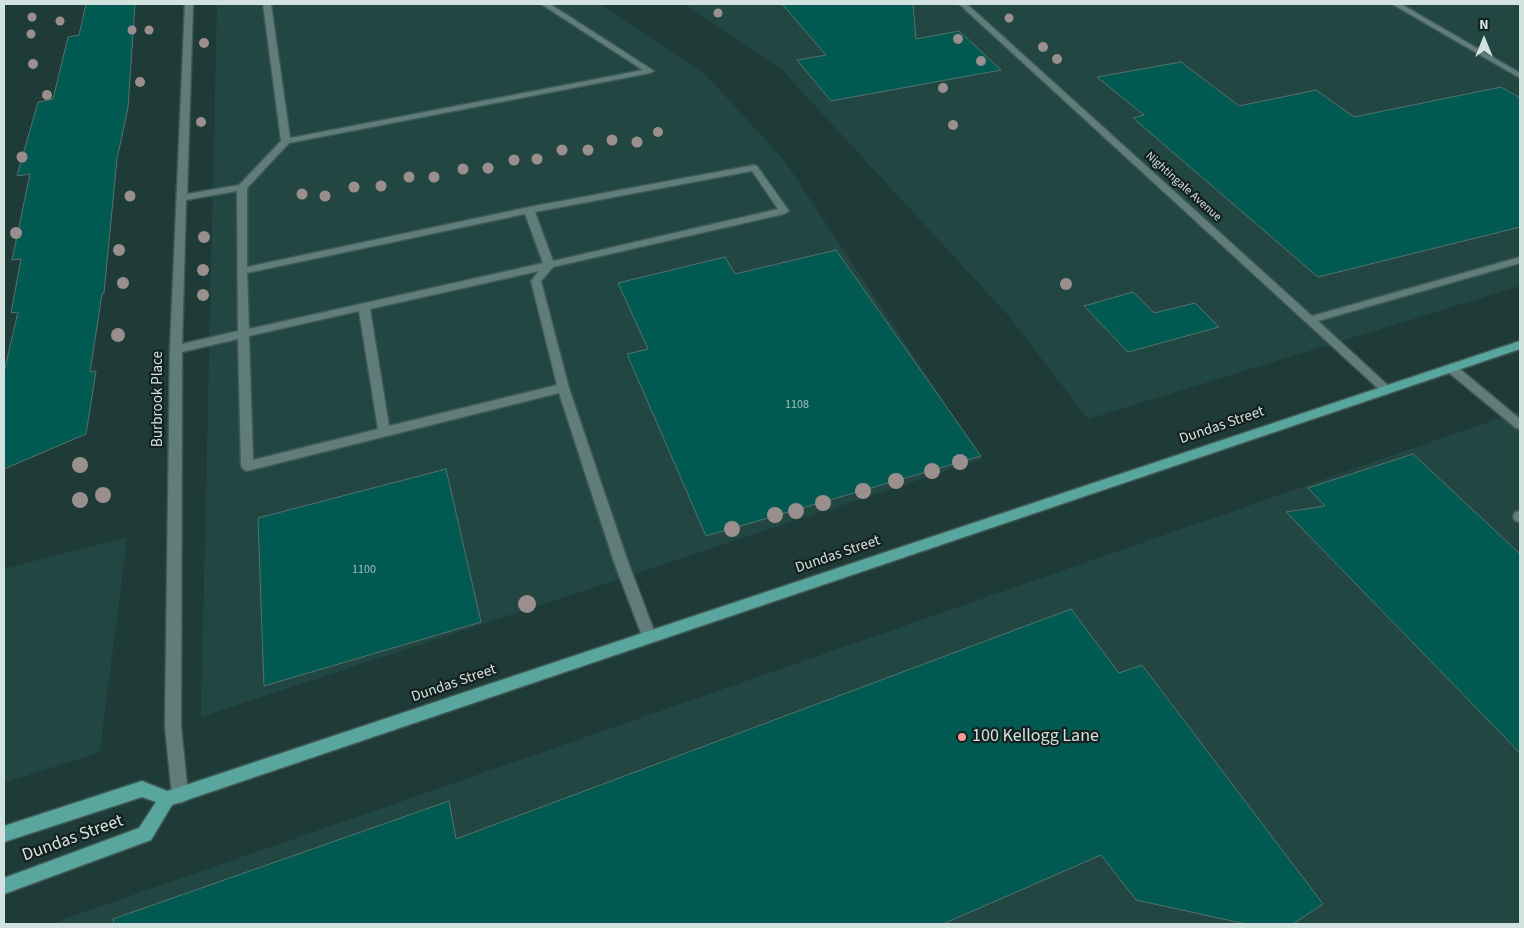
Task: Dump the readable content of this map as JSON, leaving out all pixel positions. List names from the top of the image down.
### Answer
{
  "streets": {
    "main road": ["Dundas Street"],
    "street": ["Nightingale Avenue", "Burbrook Place"]
  },
  "crossings": [
    ["Nightingale Avenue", "Dundas Street"],
    ["Burbrook Place", "Dundas Street"]
  ],
  "places": ["100 Kellogg Lane"],
  "house_numbers": ["1108", "1100"],
  "north": "top"
}
